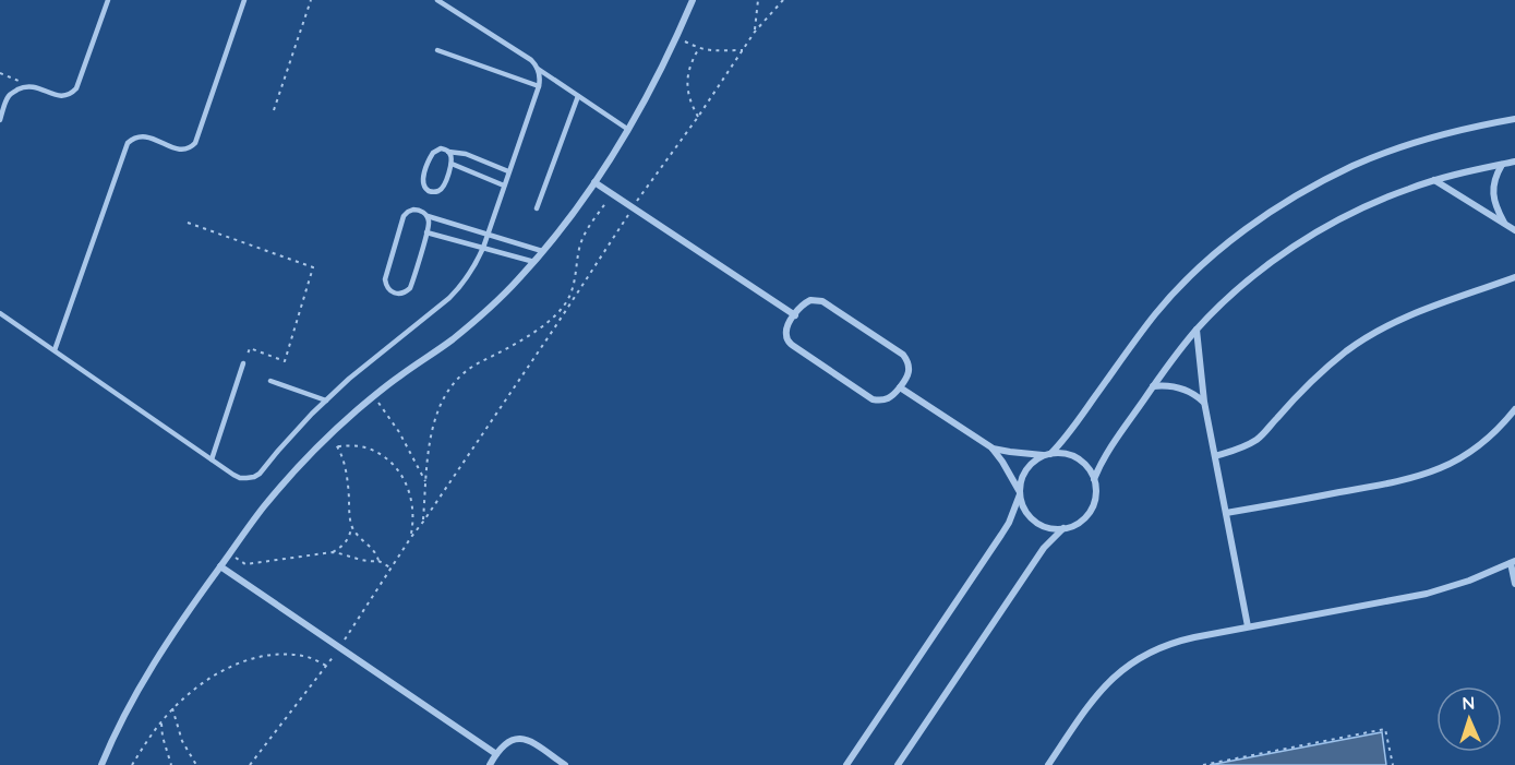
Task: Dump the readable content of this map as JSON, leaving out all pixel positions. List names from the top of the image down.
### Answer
{
  "north": "top"
}
